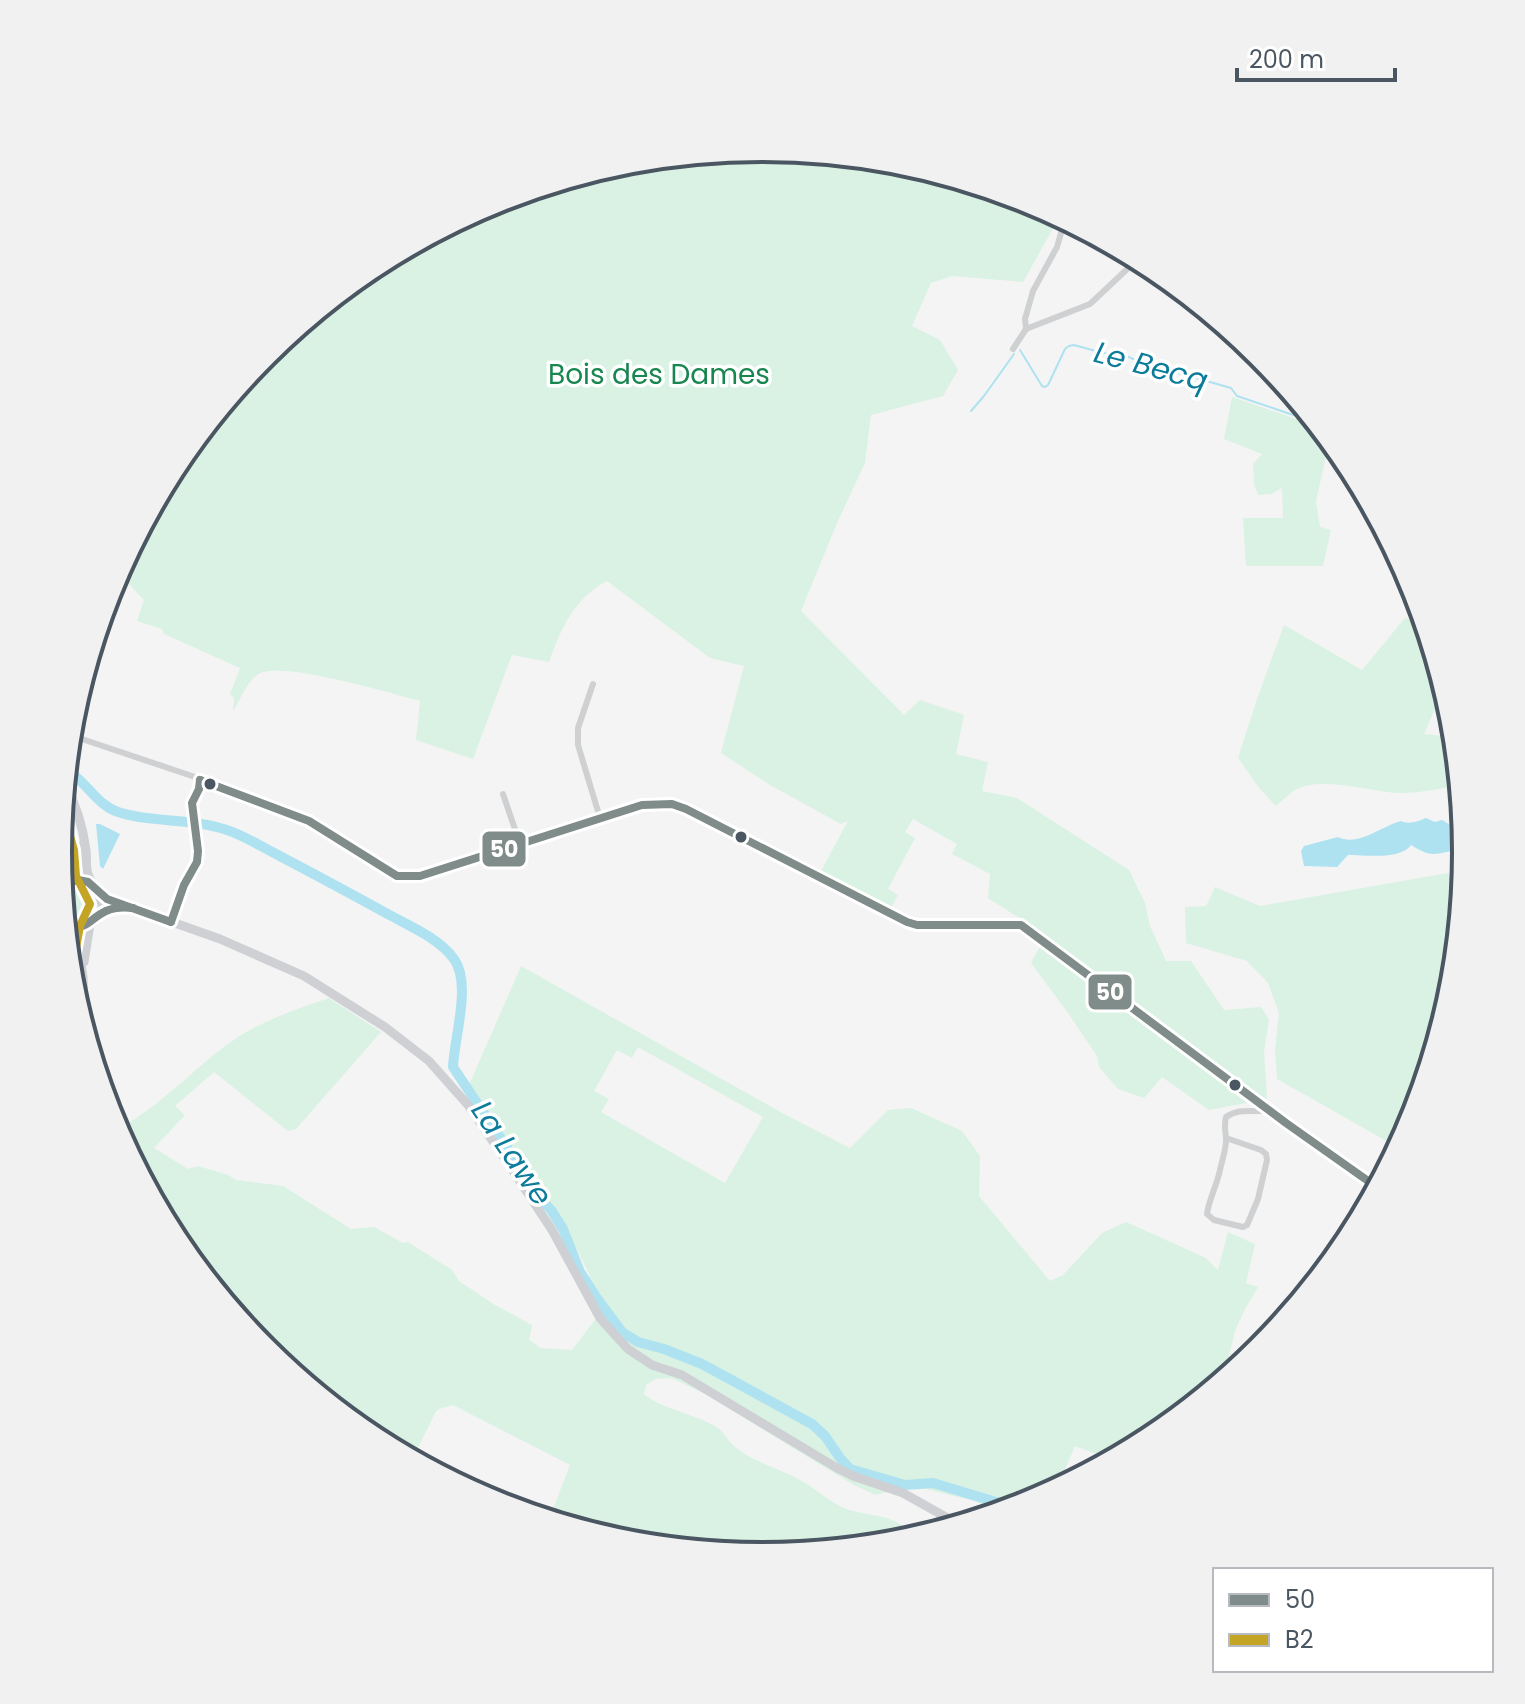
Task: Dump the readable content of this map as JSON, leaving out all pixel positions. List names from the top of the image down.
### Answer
{
  "water": ["Le Becq", "La Lawe"],
  "parks": ["Bois des Dames"],
  "lines": ["transit line 50", "transit line B2"],
  "legend": ["50", "B2"],
  "scale_bar": "200 m"
}
